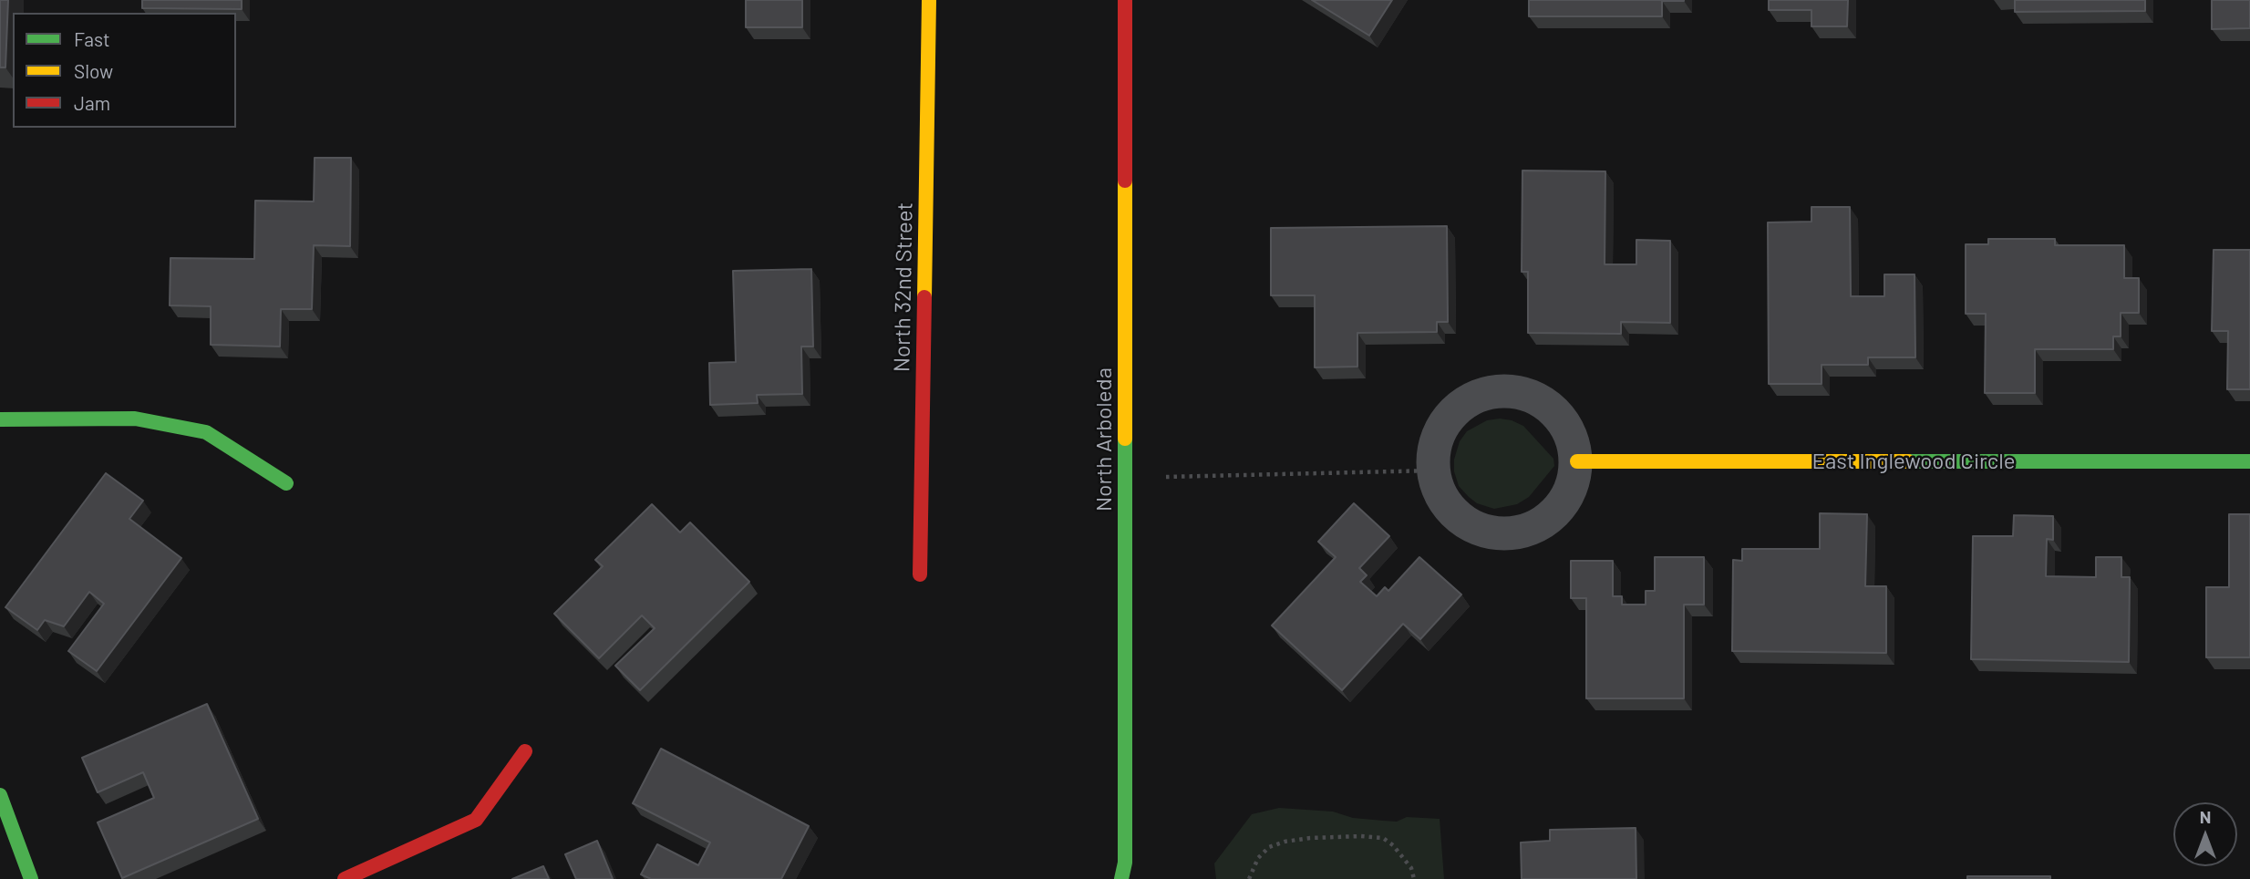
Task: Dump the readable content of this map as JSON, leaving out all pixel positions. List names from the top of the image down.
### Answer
{
  "streets": {
    "street": ["North 32nd Street", "North Arboleda", "East Inglewood Circle"]
  },
  "legend": ["Fast", "Slow", "Jam"],
  "north": "top"
}
